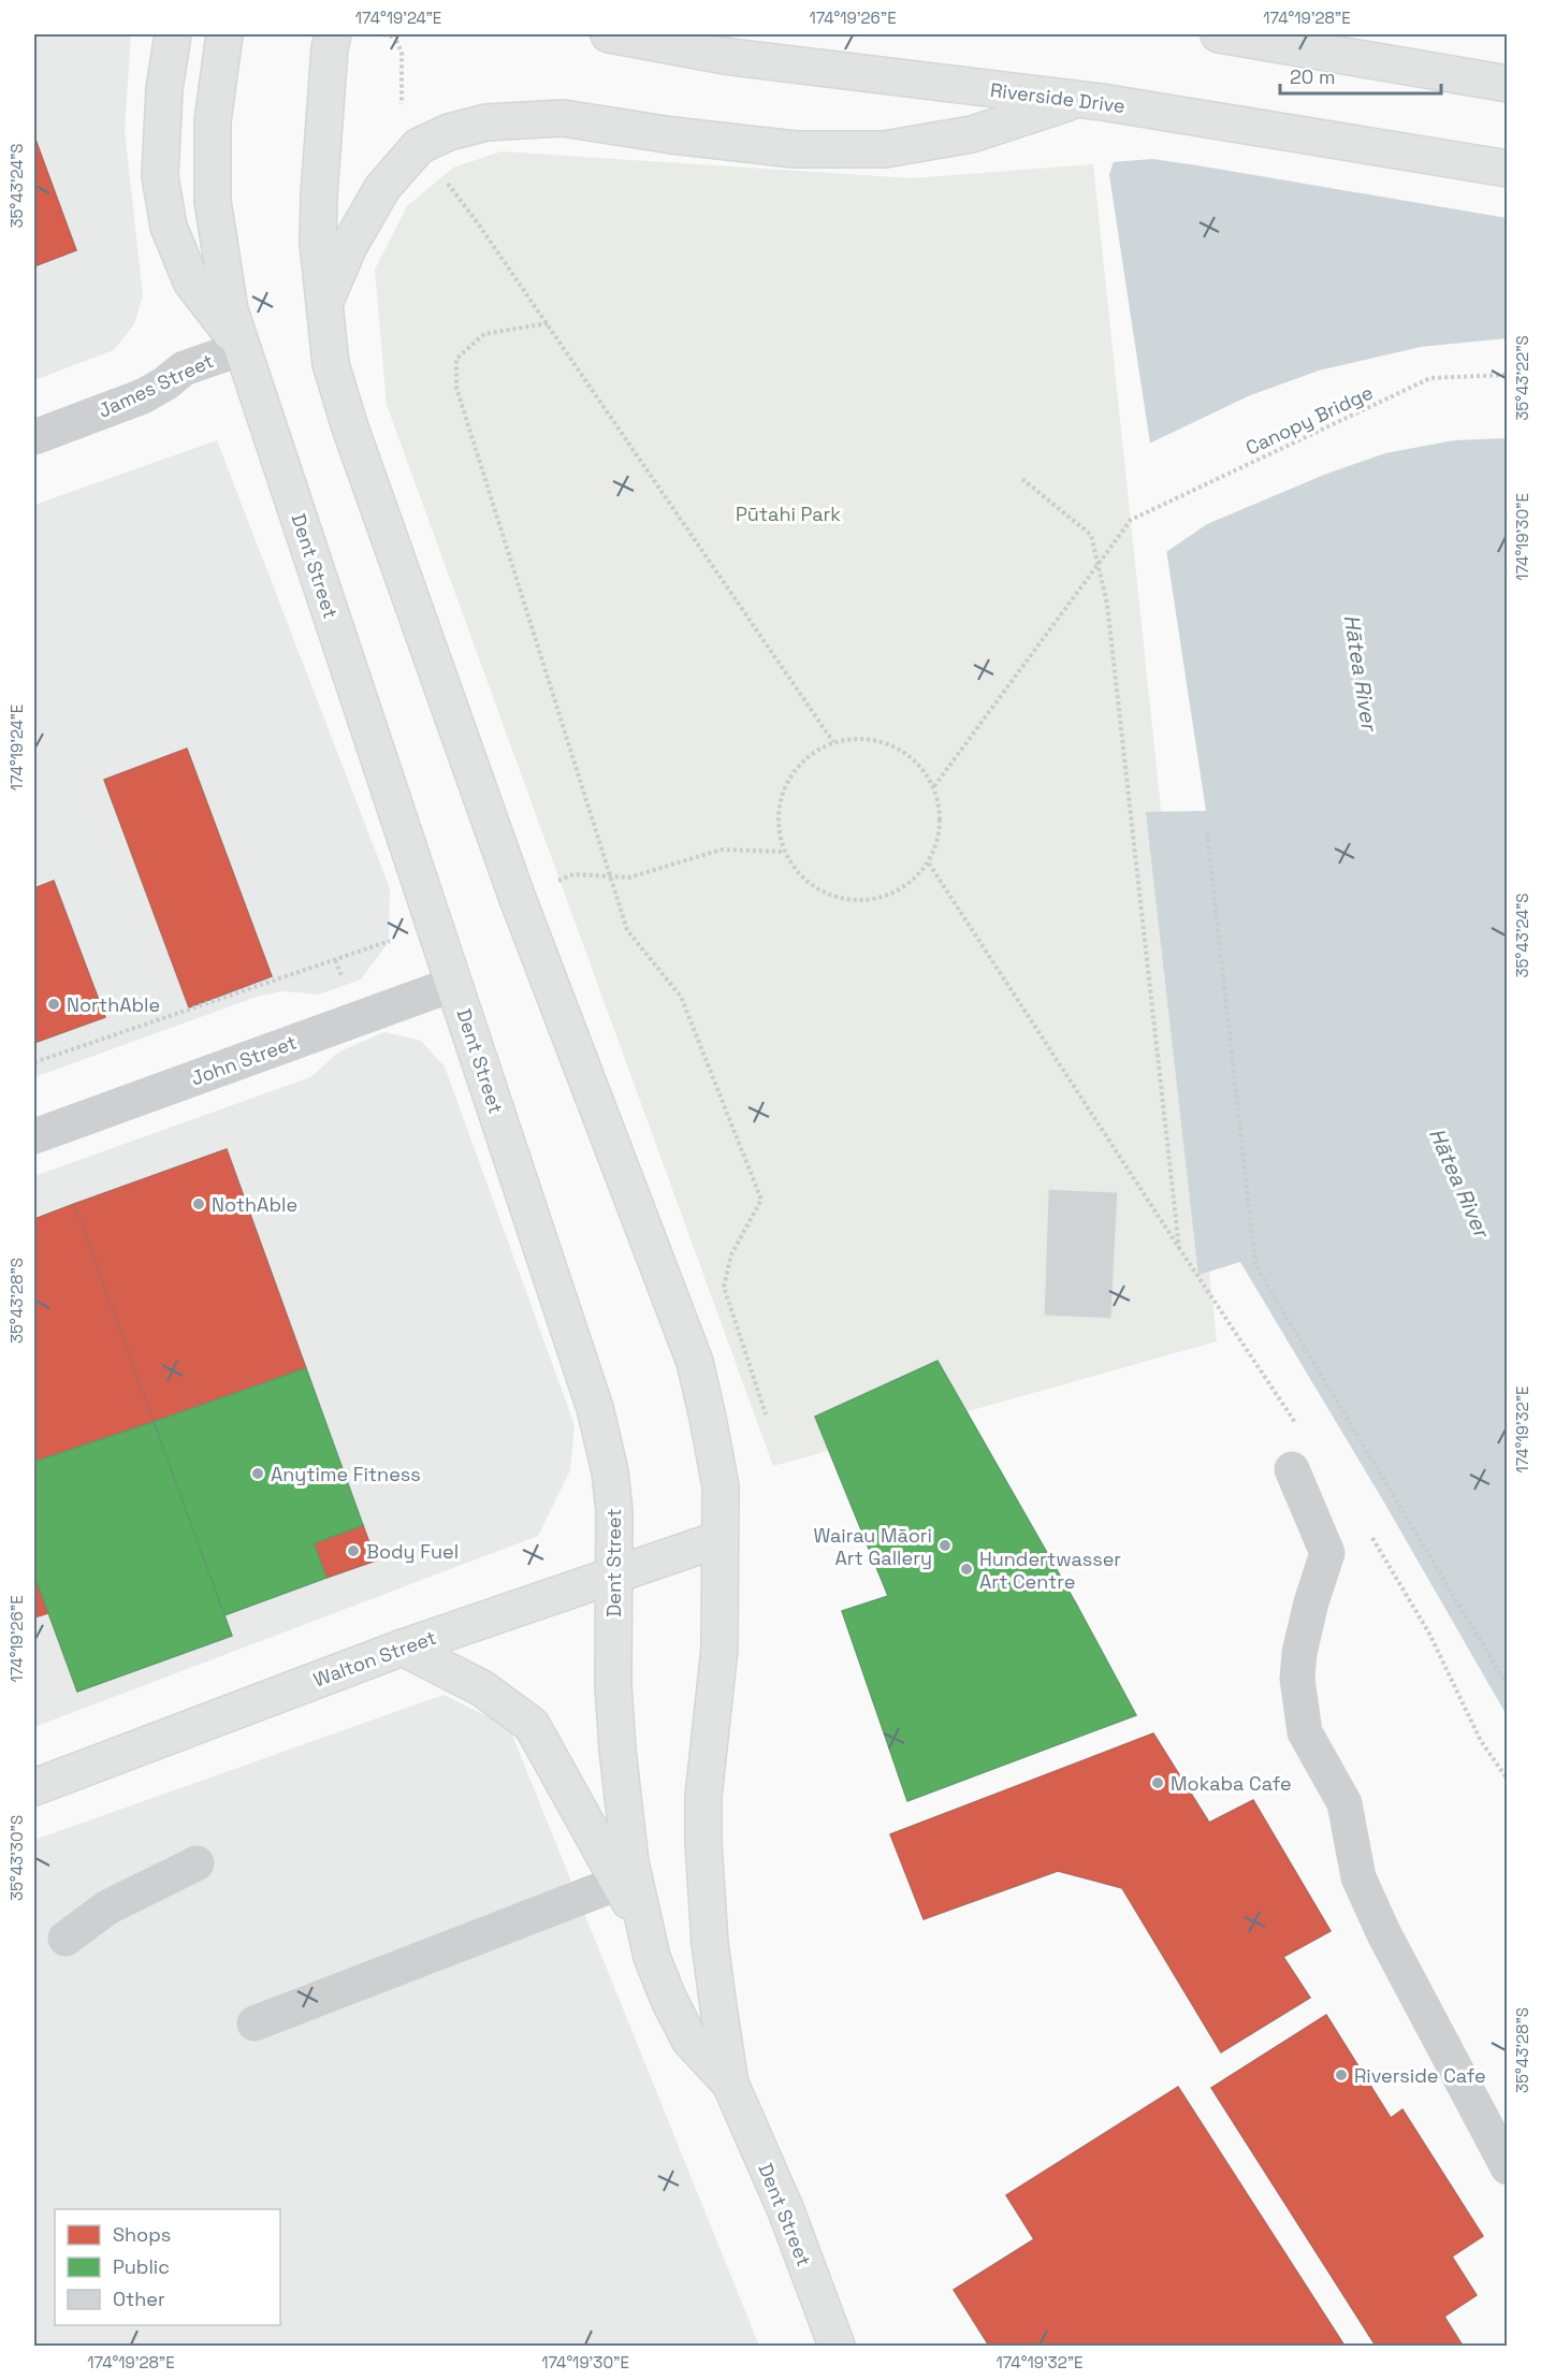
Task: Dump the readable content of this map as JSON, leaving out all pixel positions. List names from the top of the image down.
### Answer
{
  "streets": {
    "main road": ["Riverside Drive", "Dent Street", "Walton Street"],
    "street": ["James Street", "John Street"],
    "path": ["Canopy Bridge"]
  },
  "crossings": [
    ["James Street", "Dent Street"],
    ["Dent Street", "John Street"],
    ["Dent Street", "Walton Street"]
  ],
  "water": ["Hātea River"],
  "parks": ["Pūtahi Park"],
  "places": [
    "NorthAble",
    "NothAble",
    "Anytime Fitness",
    "Wairau Māori Art Gallery",
    "Body Fuel",
    "Hundertwasser Art Centre",
    "Mokaba Cafe",
    "Riverside Cafe"
  ],
  "legend": ["Shops", "Public", "Other"],
  "scale_bar": "20 m",
  "coordinates": [
    "174°19'24\"E",
    "174°19'26\"E",
    "174°19'28\"E",
    "35°43'24\"S",
    "35°43'22\"S",
    "174°19'30\"E",
    "35°43'28\"S",
    "174°19'32\"E",
    "35°43'30\"S"
  ]
}
